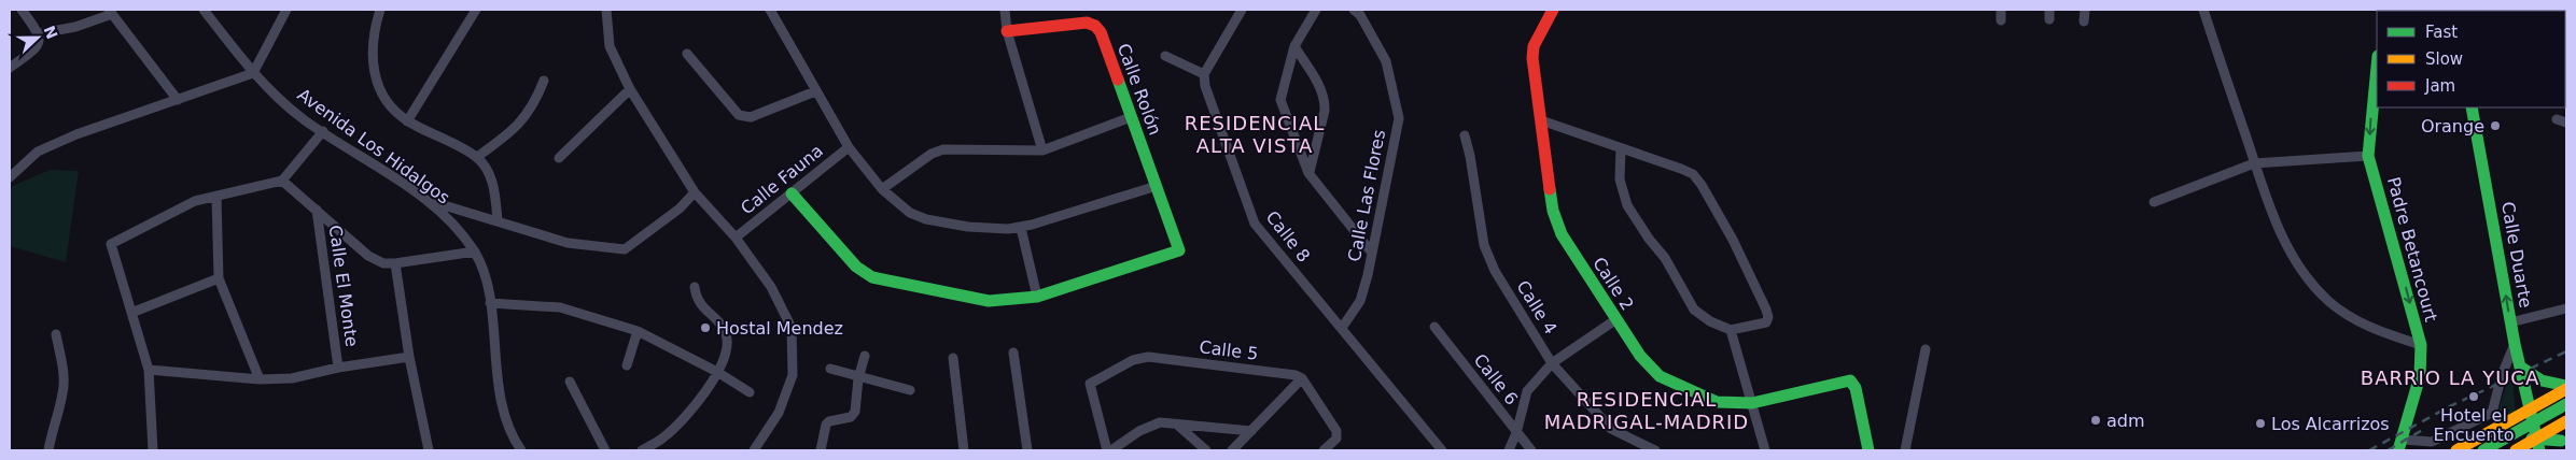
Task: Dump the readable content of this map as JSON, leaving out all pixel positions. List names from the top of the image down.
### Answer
{
  "streets": {
    "main road": [
      "Calle Rolón",
      "Padre Betancourt",
      "Calle Duarte",
      "Calle 2"
    ],
    "street": [
      "Avenida Los Hidalgos",
      "Calle Fauna",
      "Calle Las Flores",
      "Calle 8",
      "Calle El Monte",
      "Calle 4",
      "Calle 5",
      "Calle 6"
    ]
  },
  "crossings": [
    ["Calle Las Flores", "Calle 8"]
  ],
  "one_way": ["Padre Betancourt", "Calle Duarte"],
  "districts": ["RESIDENCIAL ALTA VISTA", "BARRIO LA YUCA", "RESIDENCIAL MADRIGAL-MADRID"],
  "places": [
    "Orange",
    "Hostal Mendez",
    "Hotel el Encuento",
    "adm",
    "Los Alcarrizos"
  ],
  "legend": ["Fast", "Slow", "Jam"],
  "north": "right"
}
